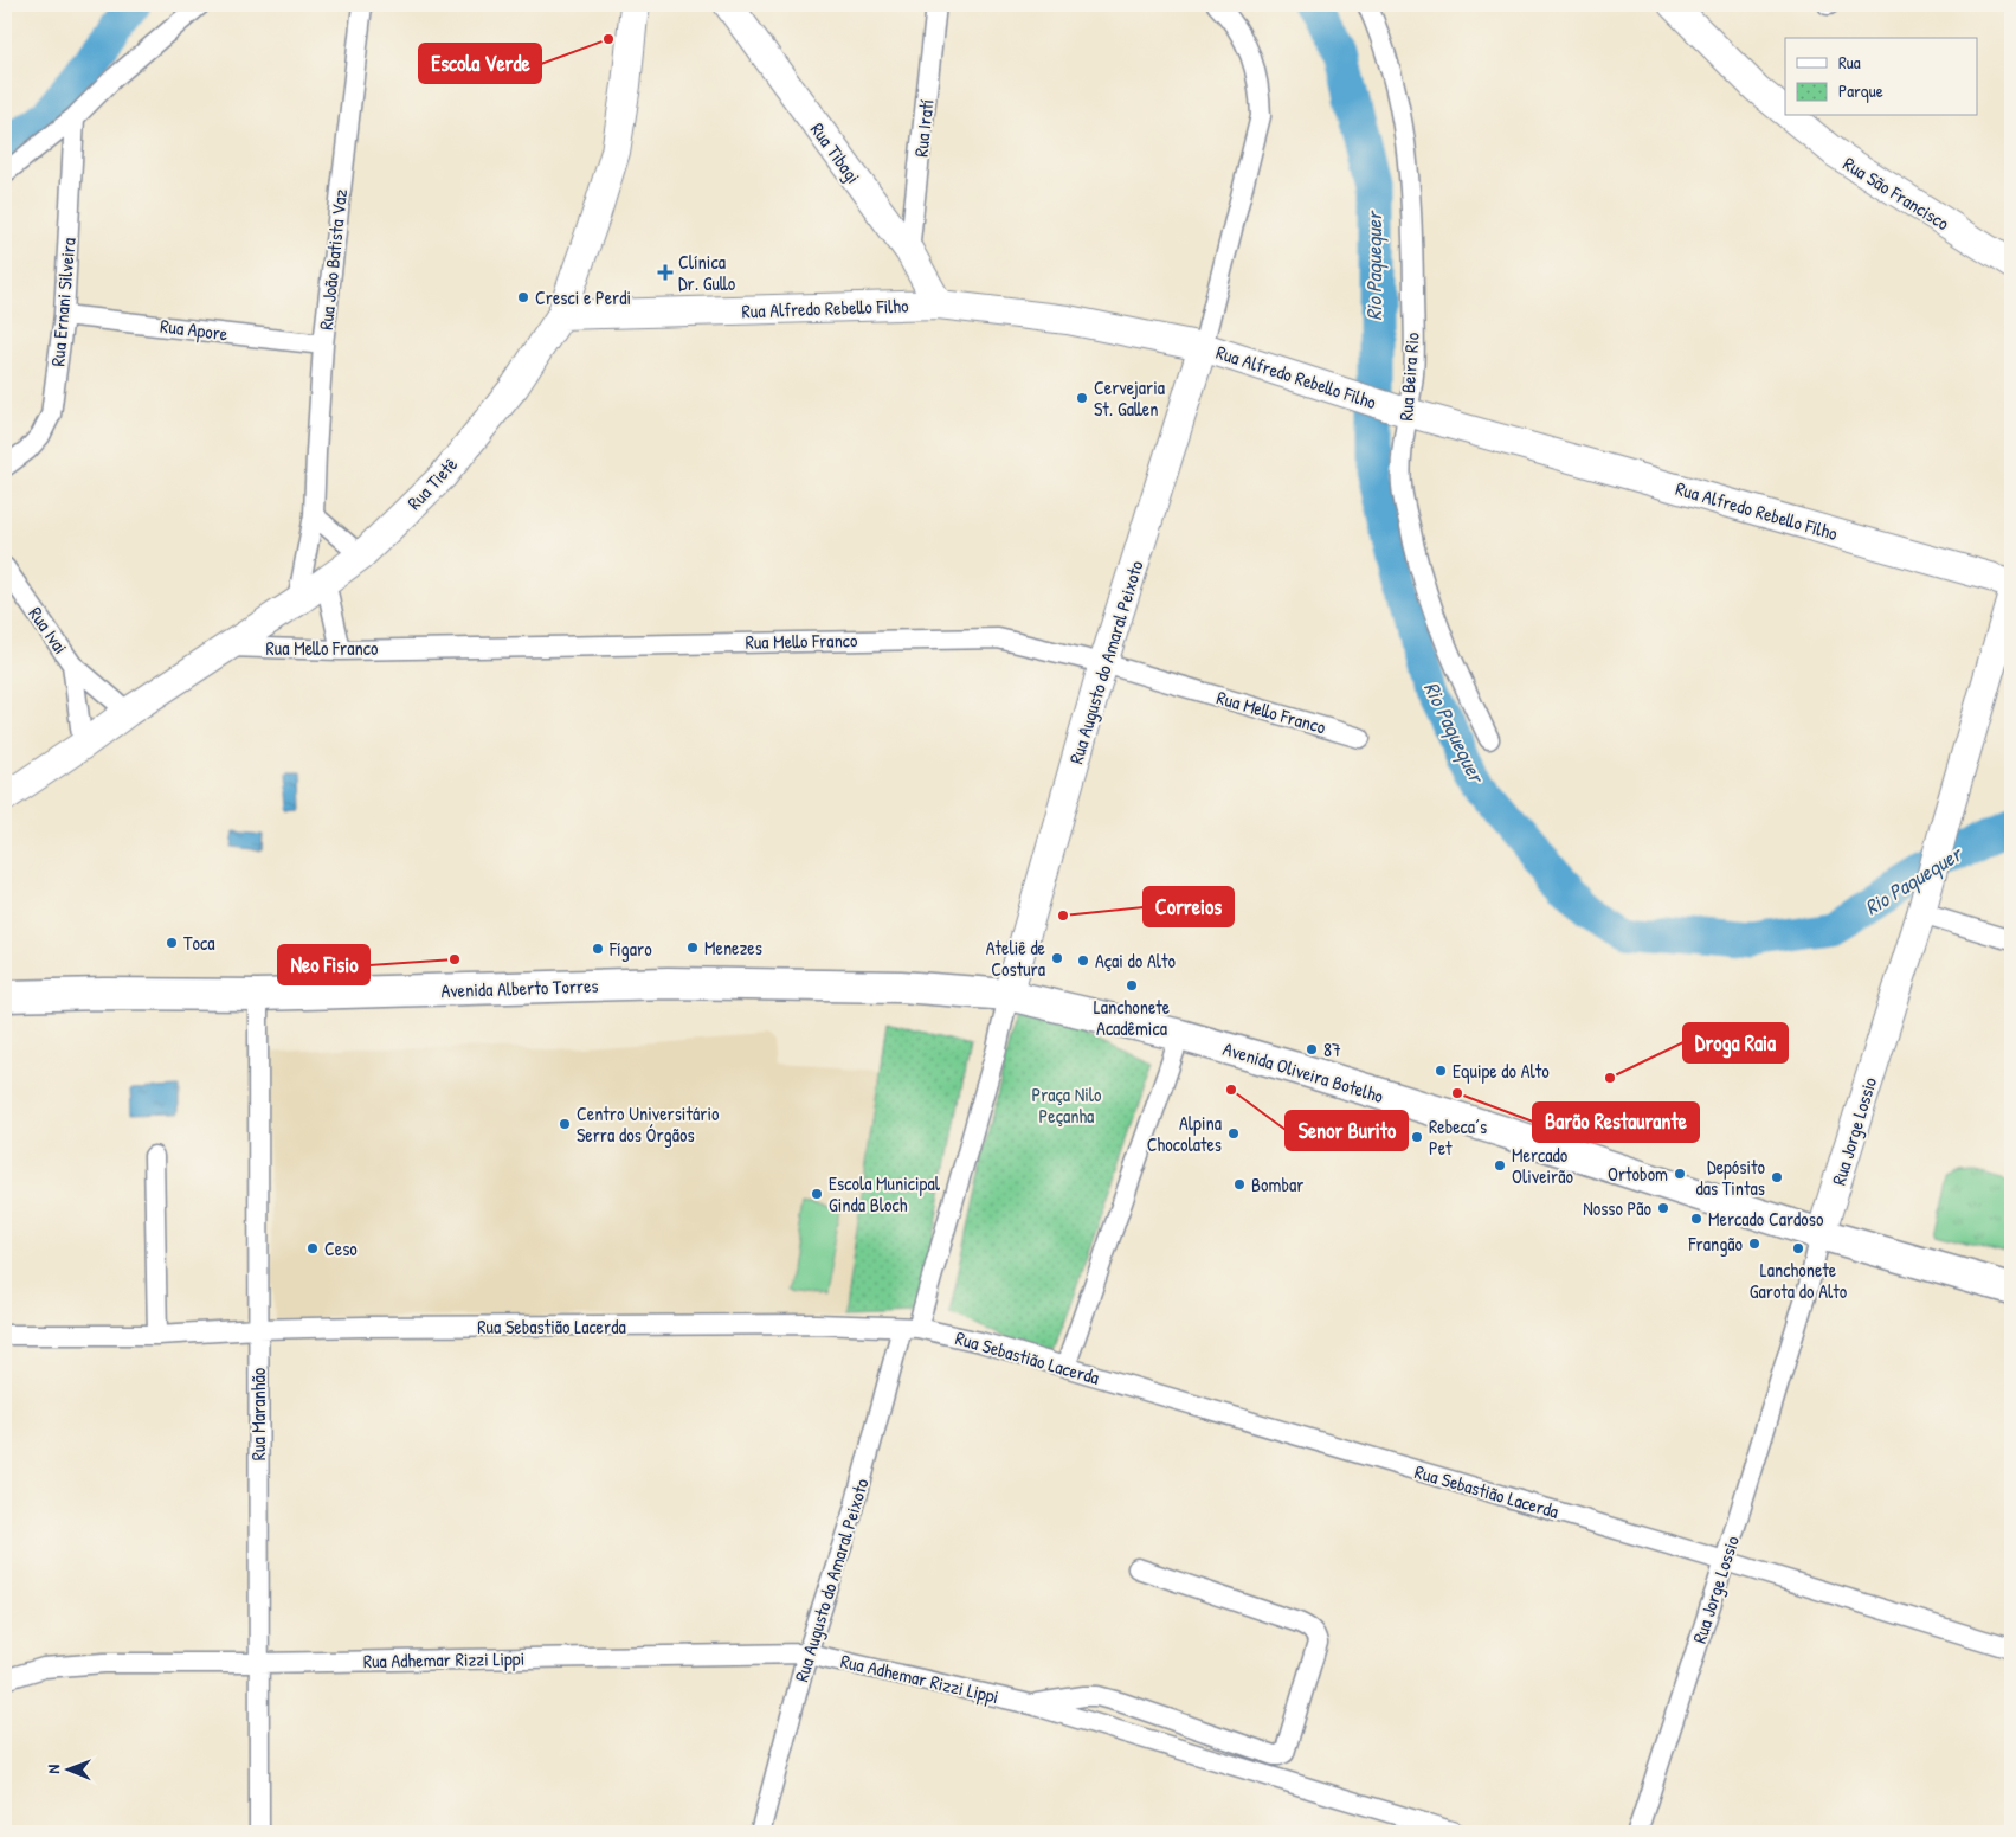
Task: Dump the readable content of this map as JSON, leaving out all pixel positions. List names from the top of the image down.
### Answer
{
  "streets": {
    "main road": [
      "Rua Tibagi",
      "Rua São Francisco",
      "Rua Alfredo Rebello Filho",
      "Rua Tietê",
      "Rua Augusto do Amaral Peixoto",
      "Avenida Alberto Torres",
      "Avenida Oliveira Botelho",
      "Rua Jorge Lossio"
    ],
    "street": [
      "Rua Iratí",
      "Rua João Batista Vaz",
      "Rua Ernani Silveira",
      "Rua Apore",
      "Rua Beira Rio",
      "Rua Ivai",
      "Rua Mello Franco",
      "Rua Sebastião Lacerda",
      "Rua Maranhão",
      "Rua Adhemar Rizzi Lippi"
    ]
  },
  "crossings": [
    ["Rua Iratí", "Rua Tibagi"],
    ["Rua Tibagi", "Rua Alfredo Rebello Filho"],
    ["Rua João Batista Vaz", "Rua Apore"],
    ["Rua João Batista Vaz", "Rua Tietê"],
    ["Rua Ernani Silveira", "Rua Apore"],
    ["Rua Alfredo Rebello Filho", "Rua Beira Rio"],
    ["Rua Alfredo Rebello Filho", "Rua Tietê"],
    ["Rua Alfredo Rebello Filho", "Rua Augusto do Amaral Peixoto"],
    ["Rua Tietê", "Rua Ivai"],
    ["Rua Tietê", "Rua Mello Franco"],
    ["Rua Mello Franco", "Rua Augusto do Amaral Peixoto"],
    ["Rua Augusto do Amaral Peixoto", "Avenida Alberto Torres"],
    ["Rua Augusto do Amaral Peixoto", "Avenida Oliveira Botelho"],
    ["Rua Augusto do Amaral Peixoto", "Rua Sebastião Lacerda"],
    ["Rua Augusto do Amaral Peixoto", "Rua Adhemar Rizzi Lippi"],
    ["Avenida Alberto Torres", "Avenida Oliveira Botelho"],
    ["Avenida Alberto Torres", "Rua Maranhão"],
    ["Avenida Oliveira Botelho", "Rua Jorge Lossio"],
    ["Rua Jorge Lossio", "Rua Sebastião Lacerda"],
    ["Rua Sebastião Lacerda", "Rua Maranhão"],
    ["Rua Maranhão", "Rua Adhemar Rizzi Lippi"]
  ],
  "water": ["Rio Paquequer"],
  "parks": ["Praça Nilo Peçanha"],
  "places": {
    "other": [
      "Escola Verde",
      "Cresci e Perdi",
      "Cervejaria St. Gallen",
      "Correios",
      "Toca",
      "Menezes",
      "Fígaro",
      "Ateliê de Costura",
      "Neo Fisio",
      "Açai do Alto",
      "Lanchonete Acadêmica",
      "87",
      "Equipe do Alto",
      "Droga Raia",
      "Senor Burito",
      "Barão Restaurante",
      "Centro Universitário Serra dos Órgãos",
      "Alpina Chocolates",
      "Rebeca´s Pet",
      "Mercado Oliveirão",
      "Ortobom",
      "Depósito das Tintas",
      "Bombar",
      "Escola Municipal Ginda Bloch",
      "Nosso Pão",
      "Mercado Cardoso",
      "Frangão",
      "Ceso",
      "Lanchonete Garota do Alto"
    ],
    "health": ["Clínica Dr. Gullo"]
  },
  "legend": ["Rua", "Parque"],
  "north": "left"
}
